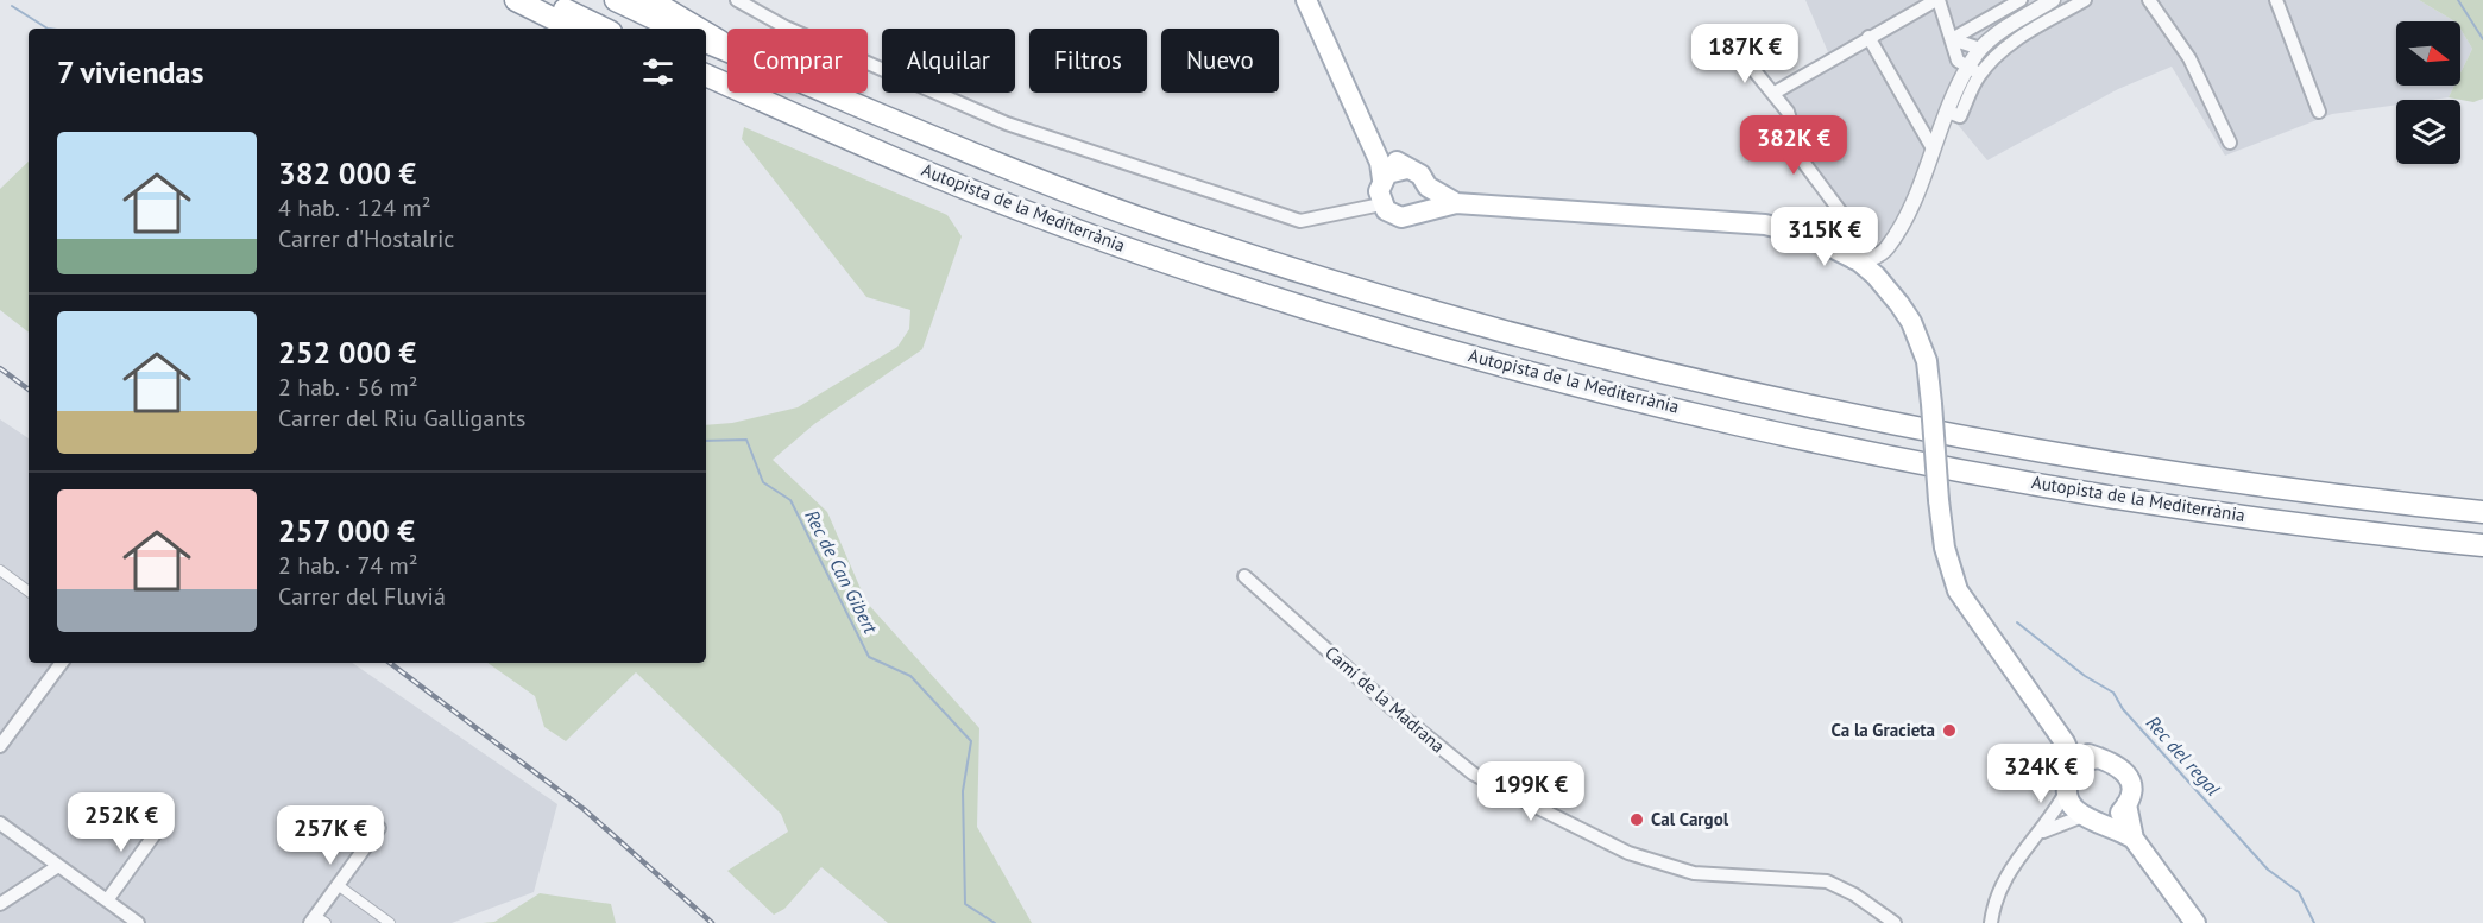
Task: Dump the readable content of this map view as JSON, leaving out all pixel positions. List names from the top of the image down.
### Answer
{
  "streets": {
    "highway": ["Autopista de la Mediterrània"],
    "street": ["Camí de la Madrana"]
  },
  "water": ["Rec de Can Gibert", "Rec del regal"],
  "places": ["Ca la Gracieta", "Cal Cargol"],
  "north": "right",
  "page": {
    "price": [
      "187K €",
      "382K €",
      "315K €",
      "324K €",
      "199K €",
      "252K €",
      "257K €"
    ],
    "chip": [
      "Comprar",
      "Alquilar",
      "Filtros",
      "Nuevo"
    ],
    "heading": "7 viviendas",
    "list": [
      {
        "name": "382 000 €",
        "note": "4 hab. · 124 m² · Carrer d'Hostalric"
      },
      {
        "name": "252 000 €",
        "note": "2 hab. · 56 m² · Carrer del Riu Galligants"
      },
      {
        "name": "257 000 €",
        "note": "2 hab. · 74 m² · Carrer del Fluviá"
      }
    ]
  }
}
